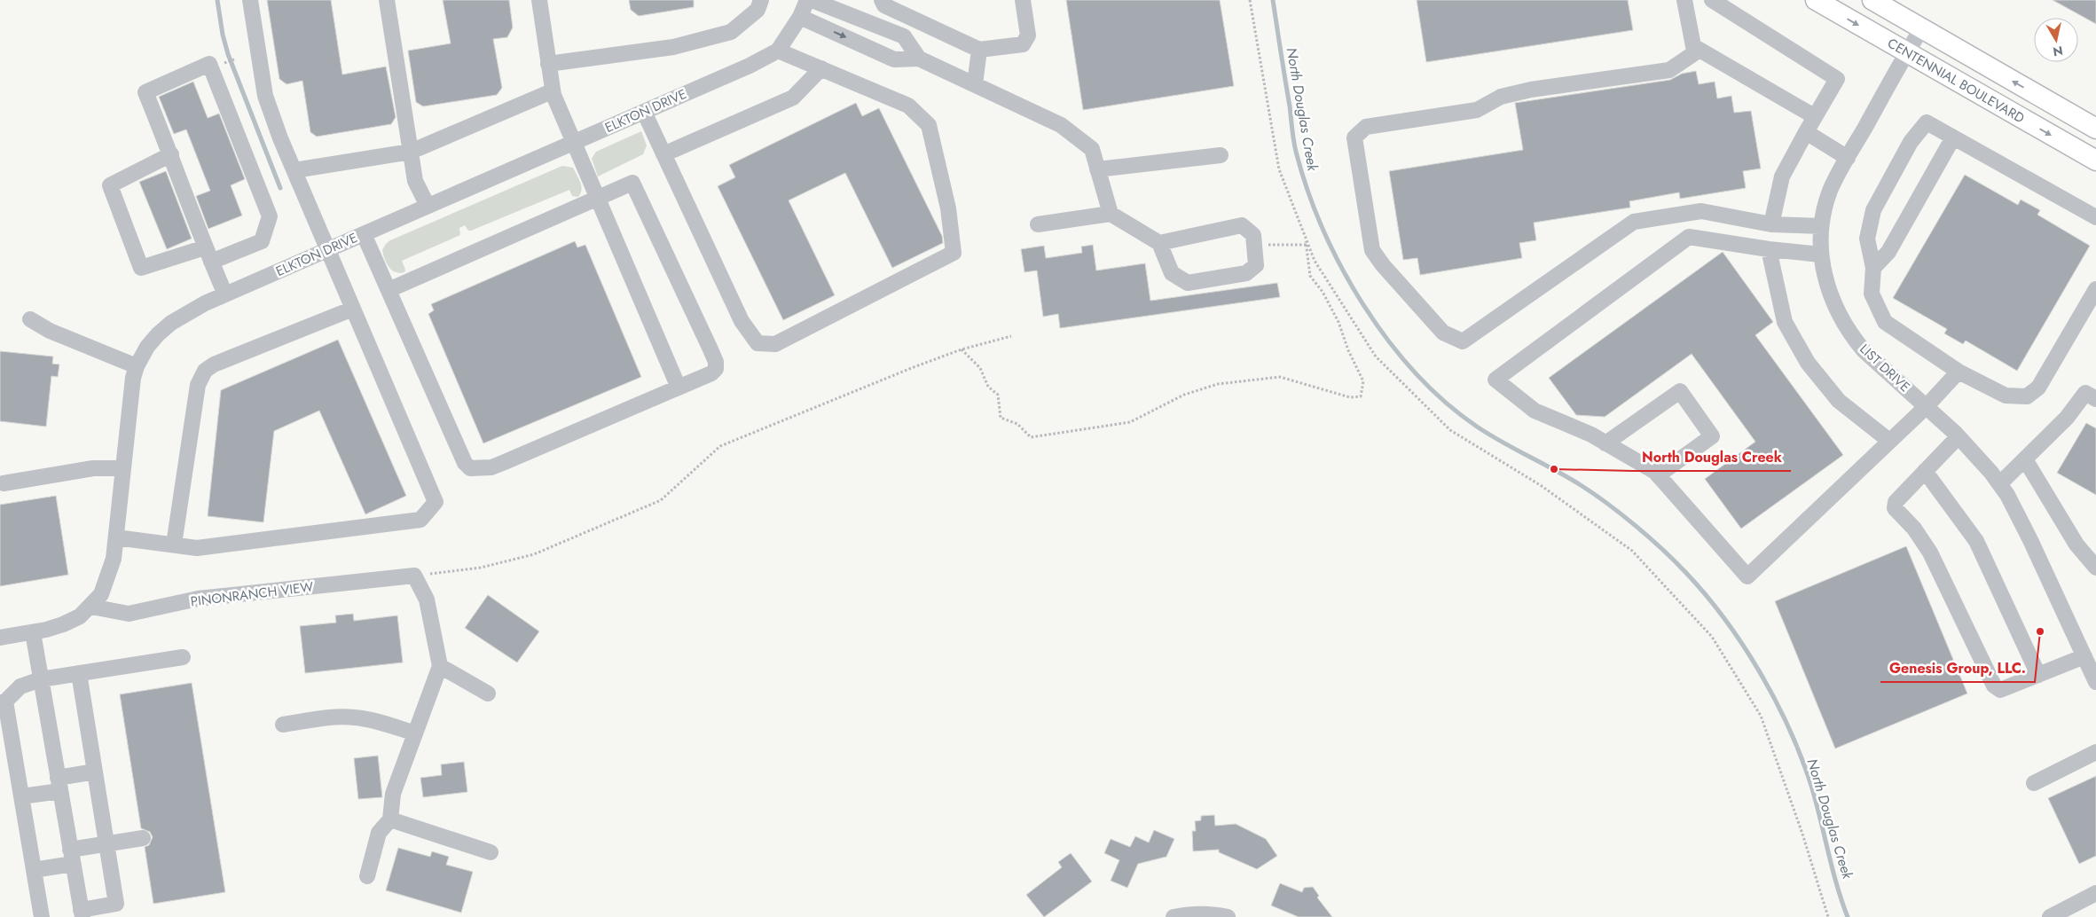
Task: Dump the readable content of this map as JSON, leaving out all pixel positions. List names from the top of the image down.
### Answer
{
  "streets": {
    "main road": ["CENTENNIAL BOULEVARD"],
    "street": ["ELKTON DRIVE", "LIST DRIVE", "PINONRANCH VIEW"]
  },
  "crossings": [
    ["CENTENNIAL BOULEVARD", "LIST DRIVE"],
    ["ELKTON DRIVE", "PINONRANCH VIEW"]
  ],
  "water": ["North Douglas Creek"],
  "places": ["North Douglas Creek", "Genesis Group, LLC."],
  "north": "bottom"
}
